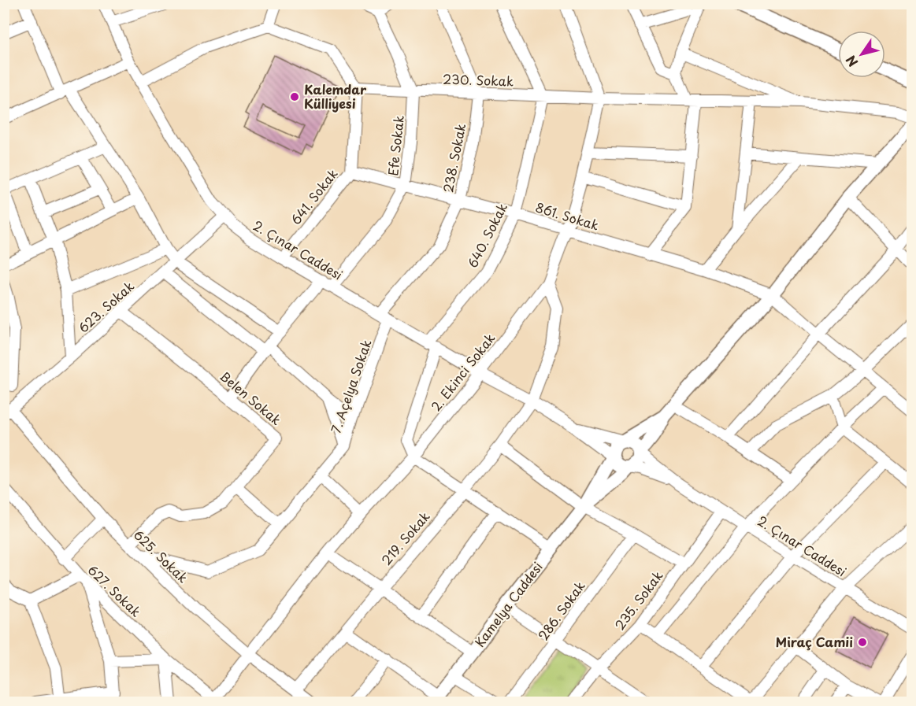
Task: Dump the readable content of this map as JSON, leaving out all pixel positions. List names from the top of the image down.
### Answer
{
  "streets": {
    "main road": ["Kamelya Caddesi"],
    "street": [
      "230. Sokak",
      "Efe Sokak",
      "238. Sokak",
      "641. Sokak",
      "861. Sokak",
      "640. Sokak",
      "2. Çınar Caddesi",
      "623. Sokak",
      "2. Ekinci Sokak",
      "7. Açelya Sokak",
      "Belen Sokak",
      "219. Sokak",
      "625. Sokak",
      "627. Sokak",
      "235. Sokak",
      "286. Sokak"
    ]
  },
  "crossings": [
    ["230. Sokak", "Efe Sokak"],
    ["230. Sokak", "238. Sokak"],
    ["230. Sokak", "641. Sokak"],
    ["230. Sokak", "640. Sokak"],
    ["230. Sokak", "2. Ekinci Sokak"],
    ["Efe Sokak", "861. Sokak"],
    ["Efe Sokak", "2. Çınar Caddesi"],
    ["238. Sokak", "861. Sokak"],
    ["238. Sokak", "2. Çınar Caddesi"],
    ["238. Sokak", "7. Açelya Sokak"],
    ["641. Sokak", "861. Sokak"],
    ["641. Sokak", "2. Çınar Caddesi"],
    ["861. Sokak", "640. Sokak"],
    ["861. Sokak", "2. Ekinci Sokak"],
    ["640. Sokak", "2. Çınar Caddesi"],
    ["2. Çınar Caddesi", "623. Sokak"],
    ["2. Çınar Caddesi", "2. Ekinci Sokak"],
    ["2. Çınar Caddesi", "7. Açelya Sokak"],
    ["2. Çınar Caddesi", "219. Sokak"],
    ["2. Çınar Caddesi", "235. Sokak"],
    ["623. Sokak", "Belen Sokak"],
    ["623. Sokak", "625. Sokak"],
    ["2. Ekinci Sokak", "219. Sokak"],
    ["2. Ekinci Sokak", "625. Sokak"],
    ["2. Ekinci Sokak", "627. Sokak"],
    ["7. Açelya Sokak", "625. Sokak"],
    ["Belen Sokak", "625. Sokak"],
    ["219. Sokak", "625. Sokak"]
  ],
  "places": ["Kalemdar Külliyesi", "Miraç Camii"],
  "north": "bottom left"
}
